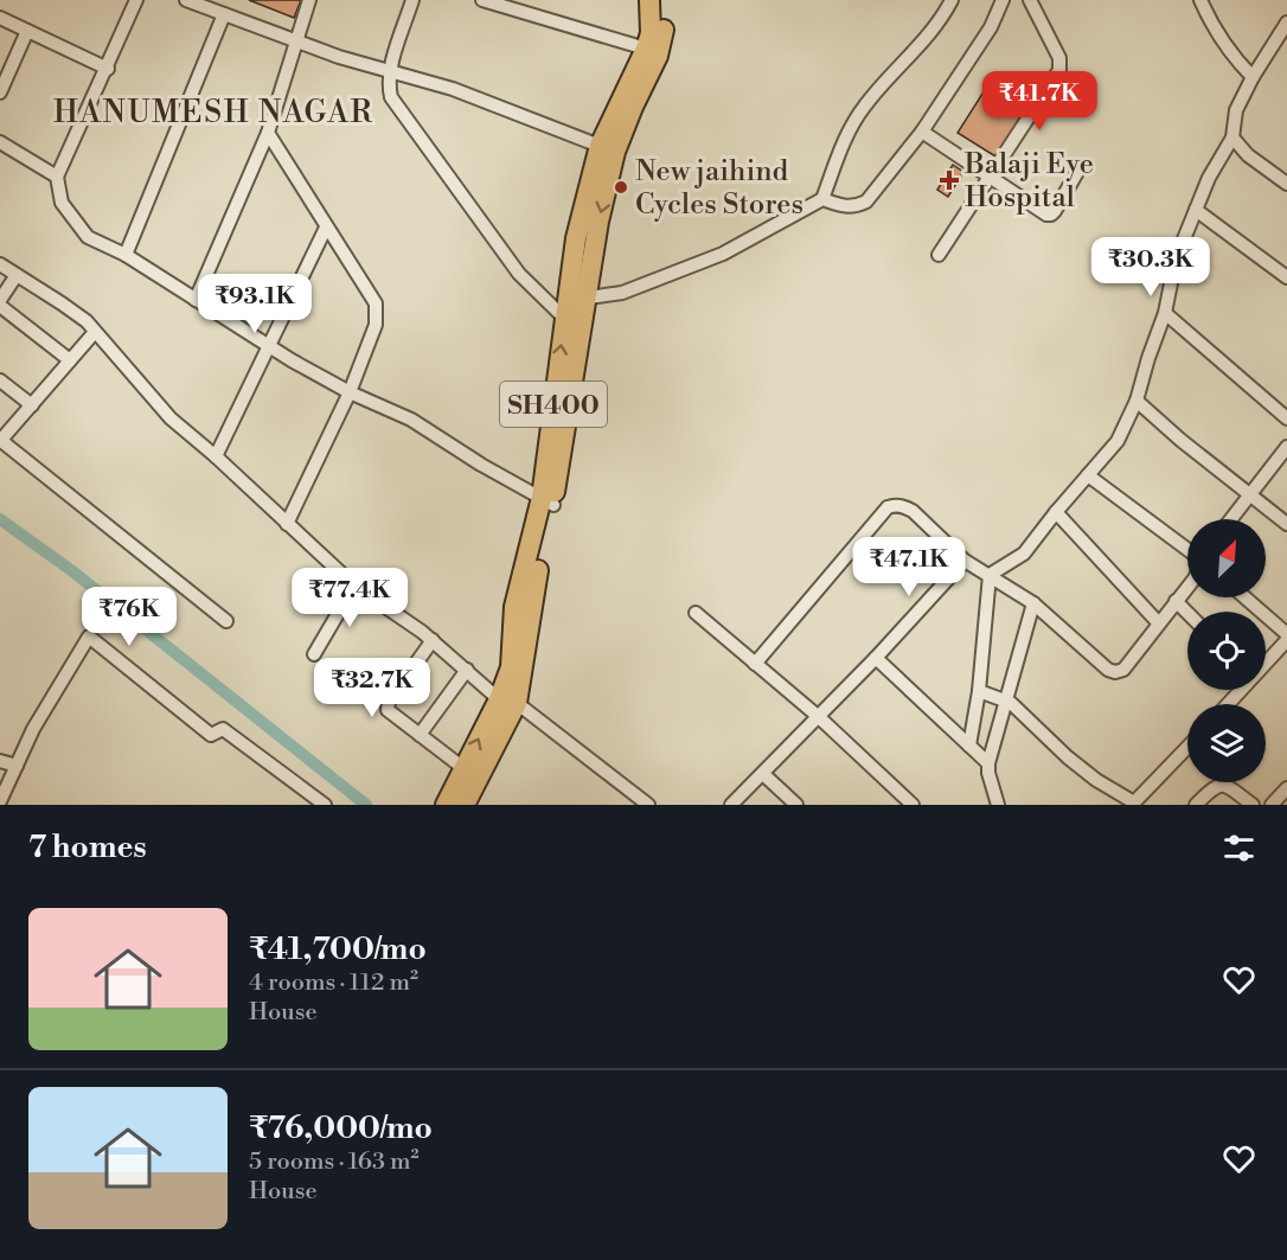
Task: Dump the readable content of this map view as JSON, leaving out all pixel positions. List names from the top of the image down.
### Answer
{
  "streets": {
    "main road": ["SH400"]
  },
  "districts": ["HANUMESH NAGAR"],
  "places": {
    "health": ["Balaji Eye Hospital"],
    "other": ["New jaihind Cycles Stores"]
  },
  "north": "top right",
  "page": {
    "price": [
      "₹41.7K",
      "₹30.3K",
      "₹93.1K",
      "₹47.1K",
      "₹77.4K",
      "₹76K",
      "₹32.7K"
    ],
    "heading": "7 homes",
    "list": [
      {
        "name": "₹41,700/mo",
        "note": "4 rooms · 112 m² · House"
      },
      {
        "name": "₹76,000/mo",
        "note": "5 rooms · 163 m² · House"
      }
    ]
  }
}
